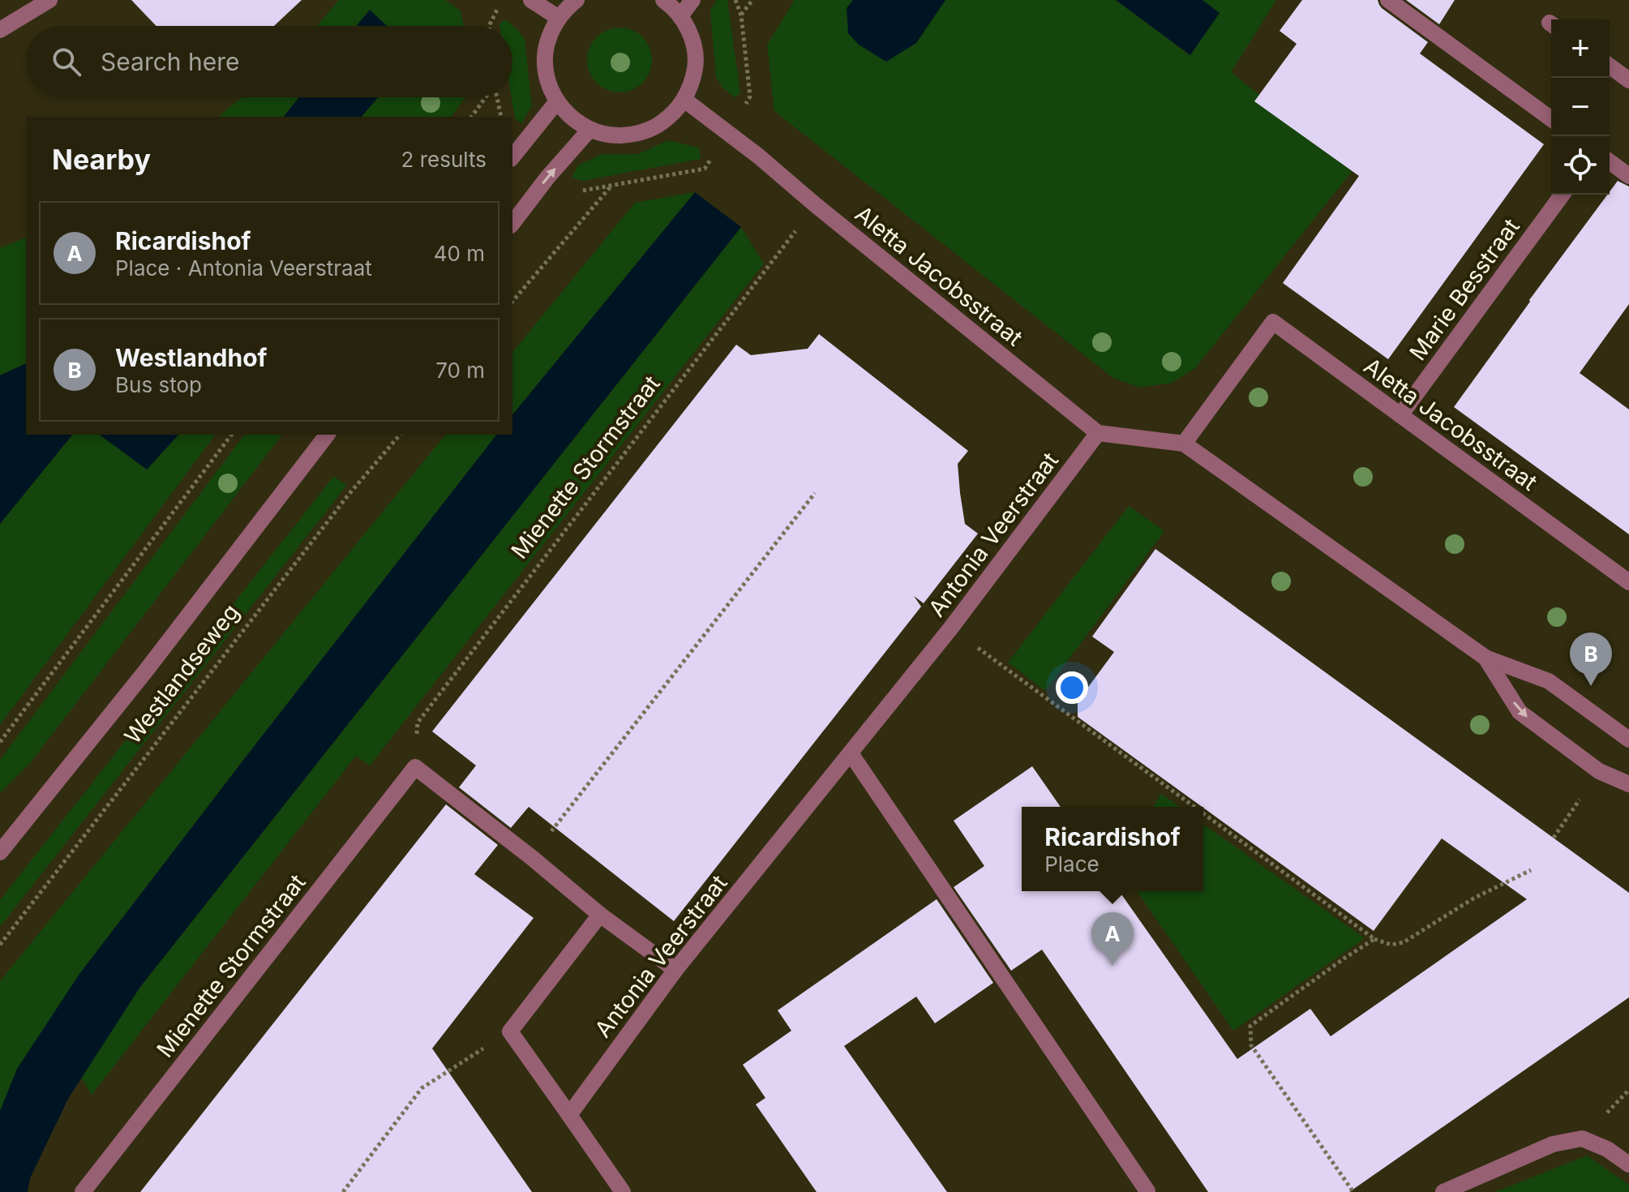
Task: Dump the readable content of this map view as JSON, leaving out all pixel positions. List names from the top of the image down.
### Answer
{
  "streets": {
    "street": [
      "Aletta Jacobsstraat",
      "Marie Besstraat",
      "Mienette Stormstraat",
      "Antonia Veerstraat",
      "Westlandseweg"
    ]
  },
  "crossings": [
    ["Aletta Jacobsstraat", "Marie Besstraat"],
    ["Aletta Jacobsstraat", "Mienette Stormstraat"],
    ["Aletta Jacobsstraat", "Antonia Veerstraat"]
  ],
  "page": {
    "map_buttons": ["+", "−"],
    "search": "Search here",
    "heading": ["Nearby", "2 results"],
    "list": [
      {
        "mark": "A",
        "name": "Ricardishof",
        "note": "Place · Antonia Veerstraat",
        "value": "40 m"
      },
      {
        "mark": "B",
        "name": "Westlandhof",
        "note": "Bus stop",
        "value": "70 m"
      }
    ],
    "pins": ["B", "A"],
    "popup": ["Ricardishof", "Place"]
  }
}
